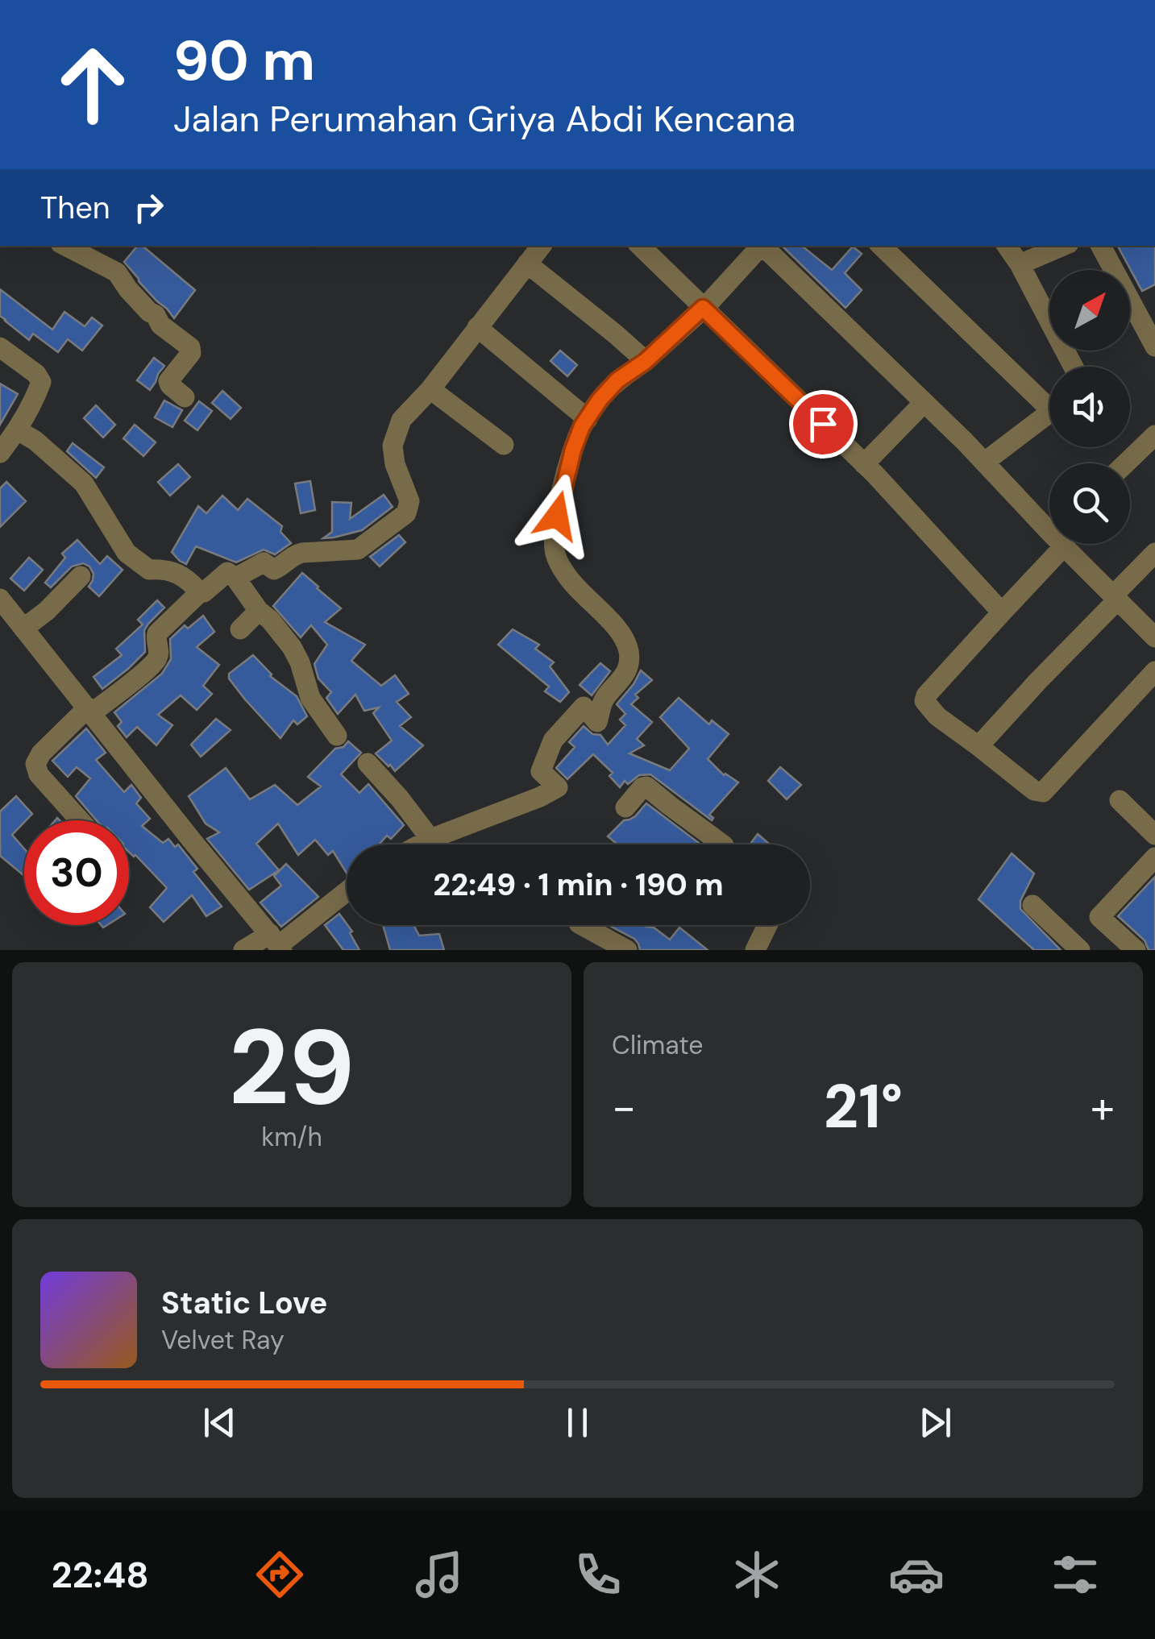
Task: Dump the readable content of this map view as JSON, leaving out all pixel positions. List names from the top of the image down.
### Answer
{
  "north": "top right",
  "page": {
    "turn": ["90 m", "Jalan Perumahan Griya Abdi Kencana"],
    "then": "Then",
    "limit": "30",
    "trip": "22:49 · 1 min · 190 m",
    "tile": [
      ["29", "km/h"],
      "Climate"
    ],
    "heat": ["−", "21°", "+"],
    "song": ["Static Love", "Velvet Ray"],
    "tabs": "22:48"
  }
}
